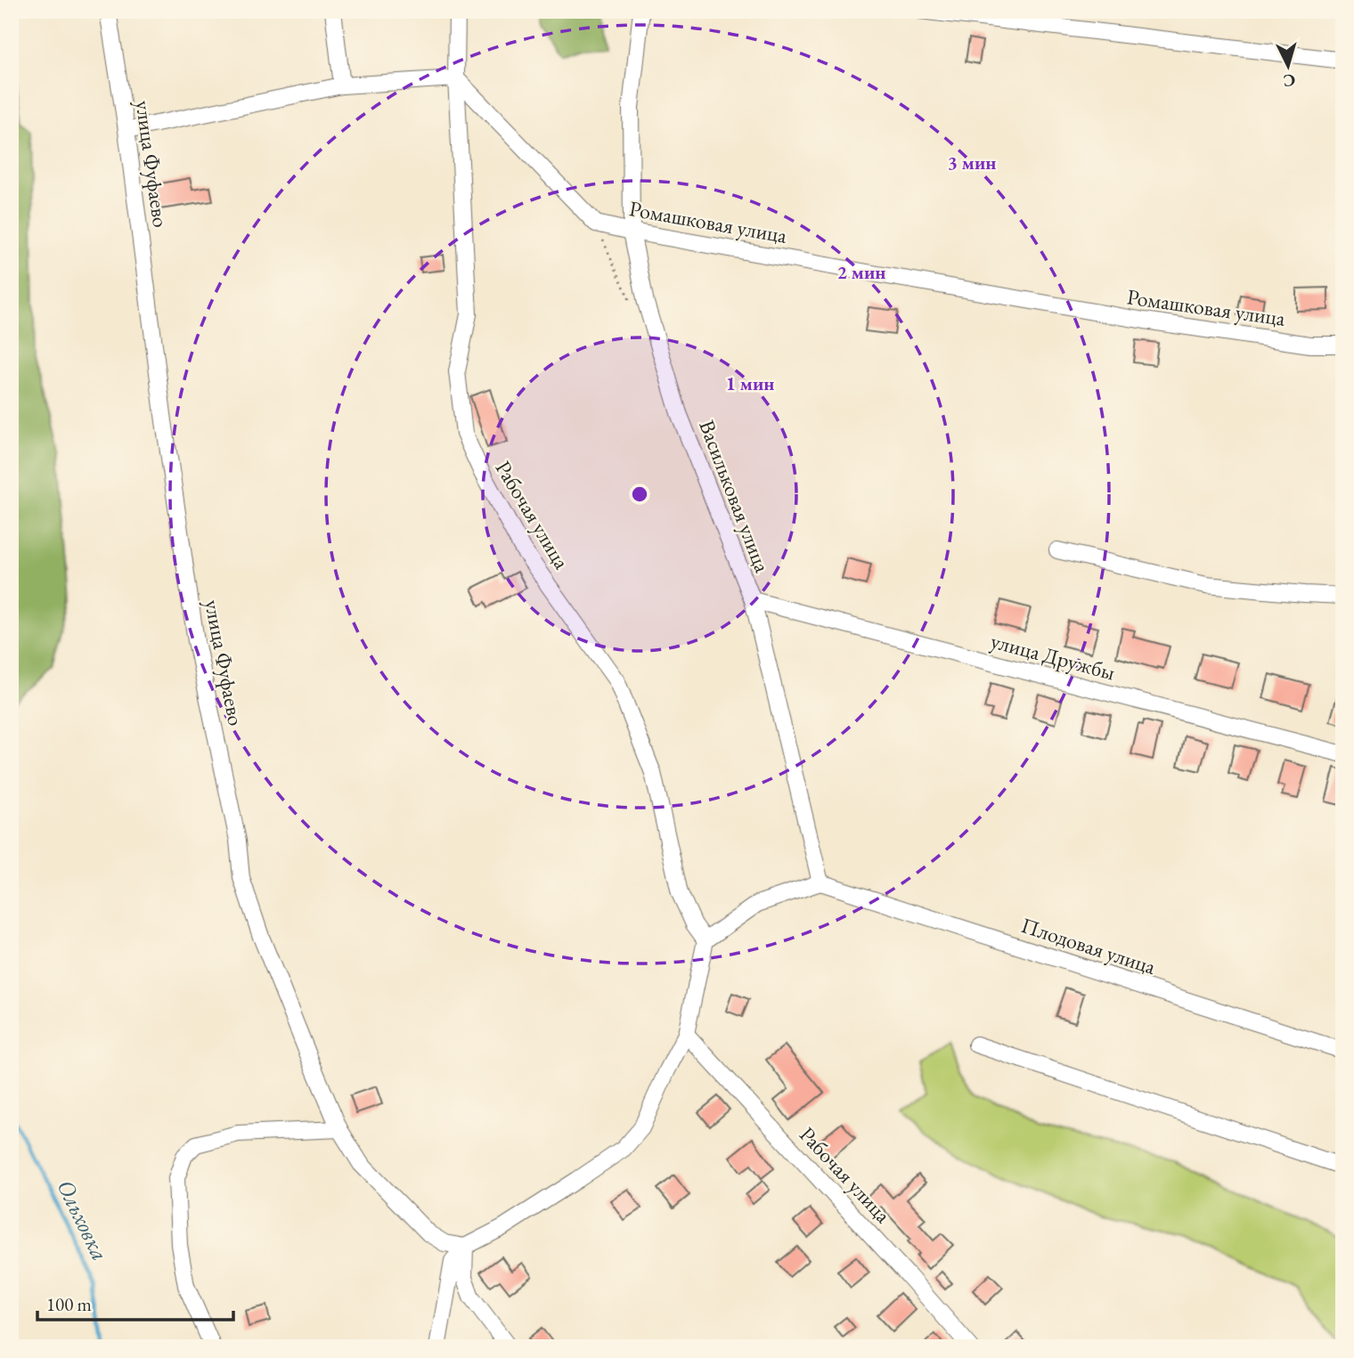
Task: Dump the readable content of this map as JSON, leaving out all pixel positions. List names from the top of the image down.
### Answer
{
  "streets": {
    "street": [
      "улица Фуфаево",
      "Ромашковая улица",
      "Васильковая улица",
      "Рабочая улица",
      "улица Дружбы",
      "Плодовая улица"
    ]
  },
  "crossings": [
    ["Ромашковая улица", "Васильковая улица"],
    ["Ромашковая улица", "Рабочая улица"],
    ["Васильковая улица", "улица Дружбы"],
    ["Васильковая улица", "Плодовая улица"]
  ],
  "water": ["Ольховка"],
  "scale_bar": "100 m",
  "north": "bottom",
  "rings": ["3 мин", "2 мин", "1 мин"]
}
